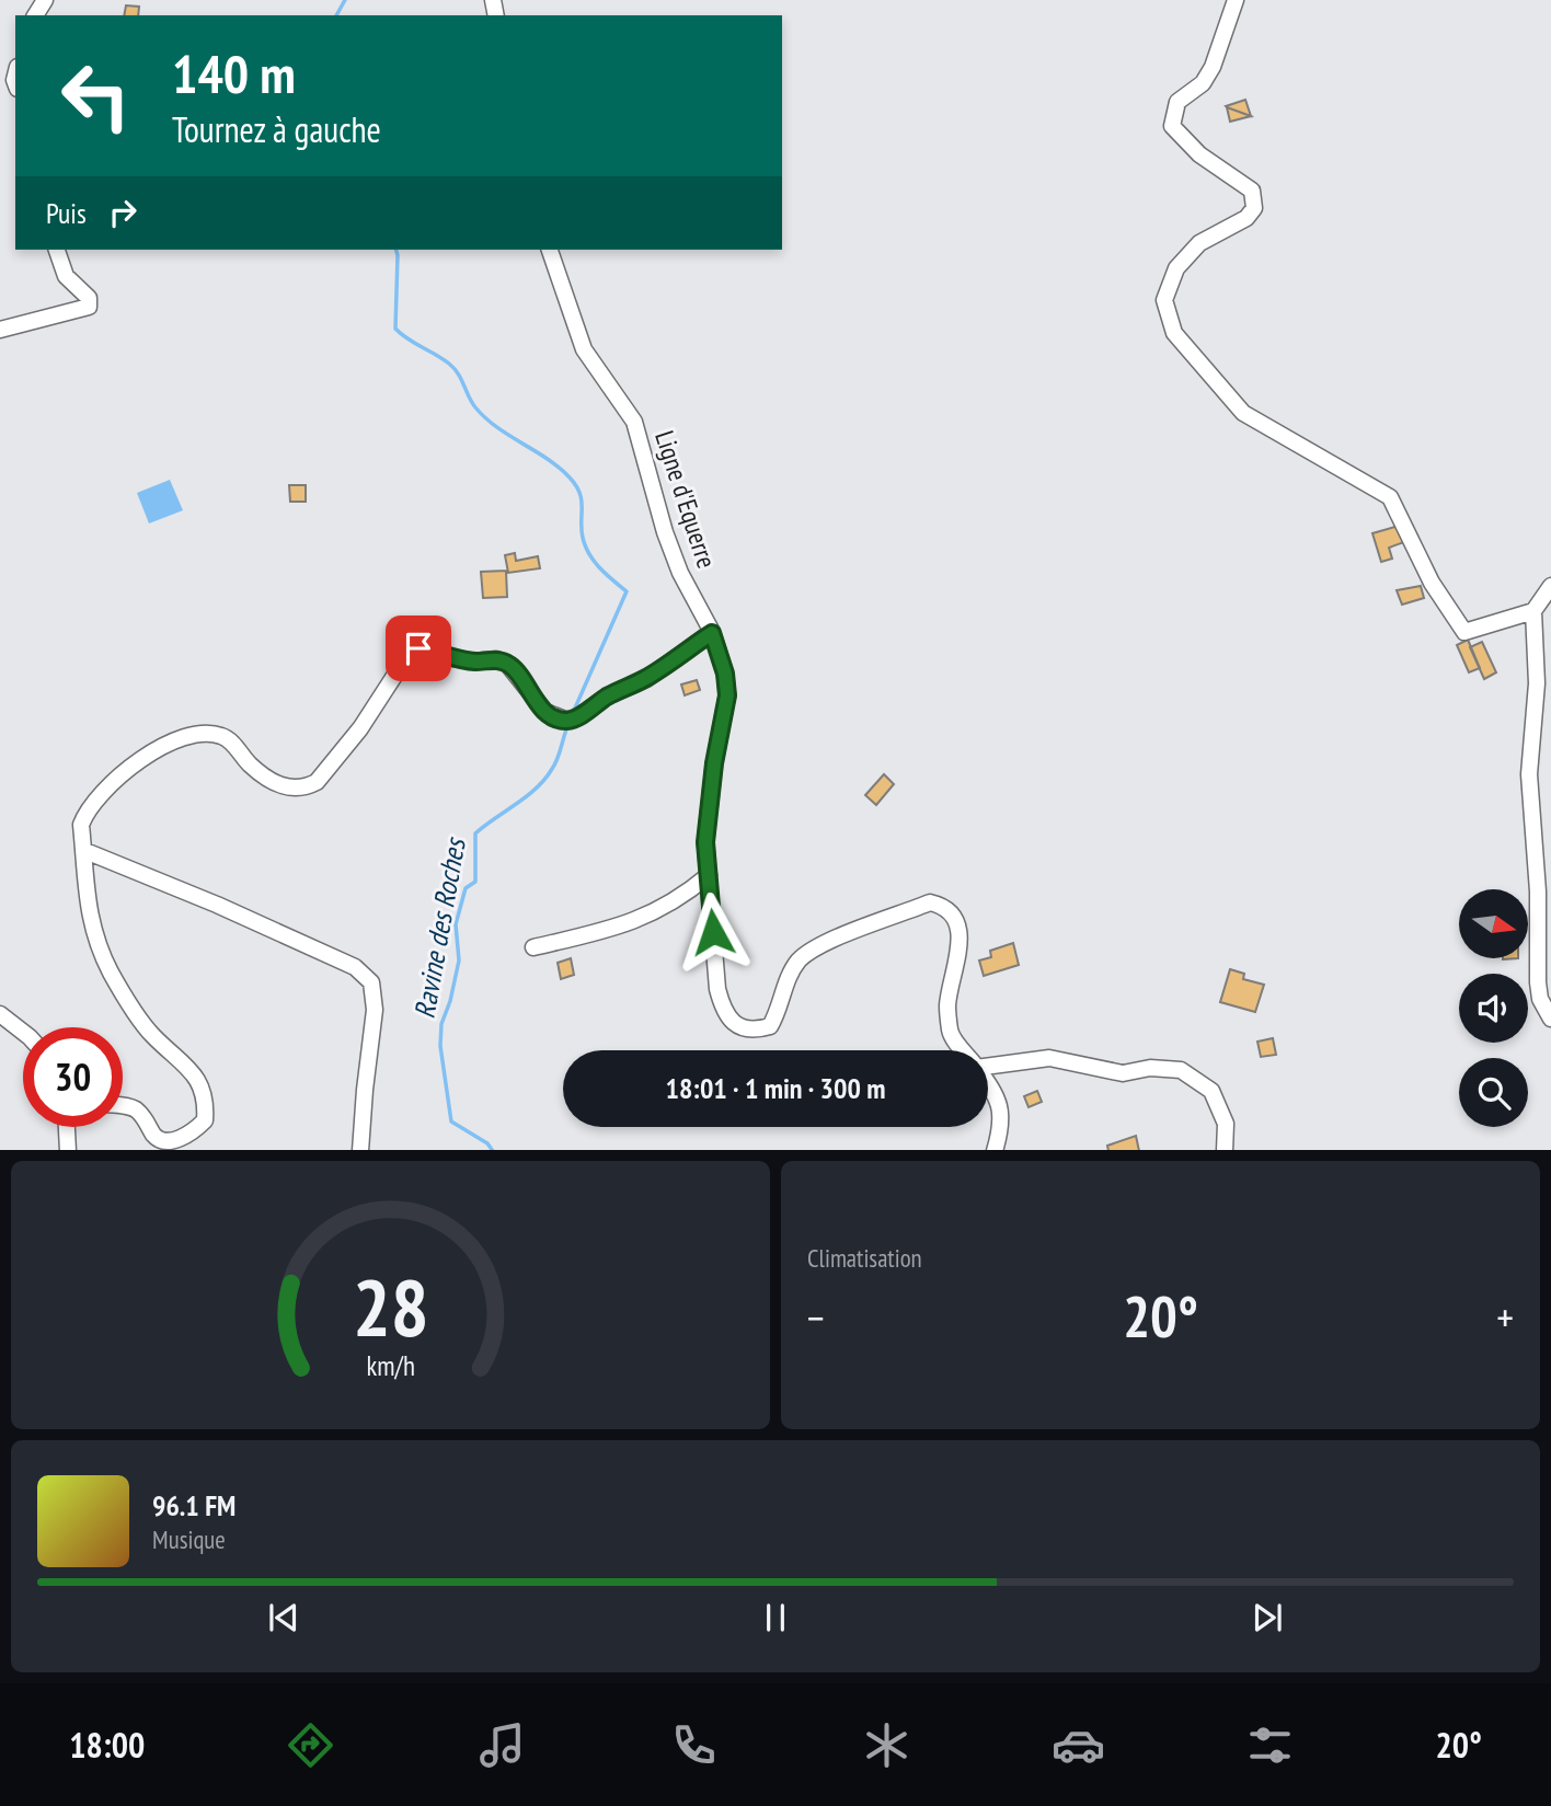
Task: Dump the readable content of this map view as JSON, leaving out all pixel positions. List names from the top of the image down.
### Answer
{
  "streets": {
    "street": ["Ligne d'Equerre"]
  },
  "water": ["Ravine des Roches"],
  "north": "right",
  "page": {
    "turn": ["140 m", "Tournez à gauche"],
    "then": "Puis",
    "limit": "30",
    "trip": "18:01 · 1 min · 300 m",
    "tile": "Climatisation",
    "heat": ["−", "20°", "+"],
    "song": ["96.1 FM", "Musique"],
    "tabs": ["18:00", "20°"],
    "gauge": ["28", "km/h"]
  }
}
